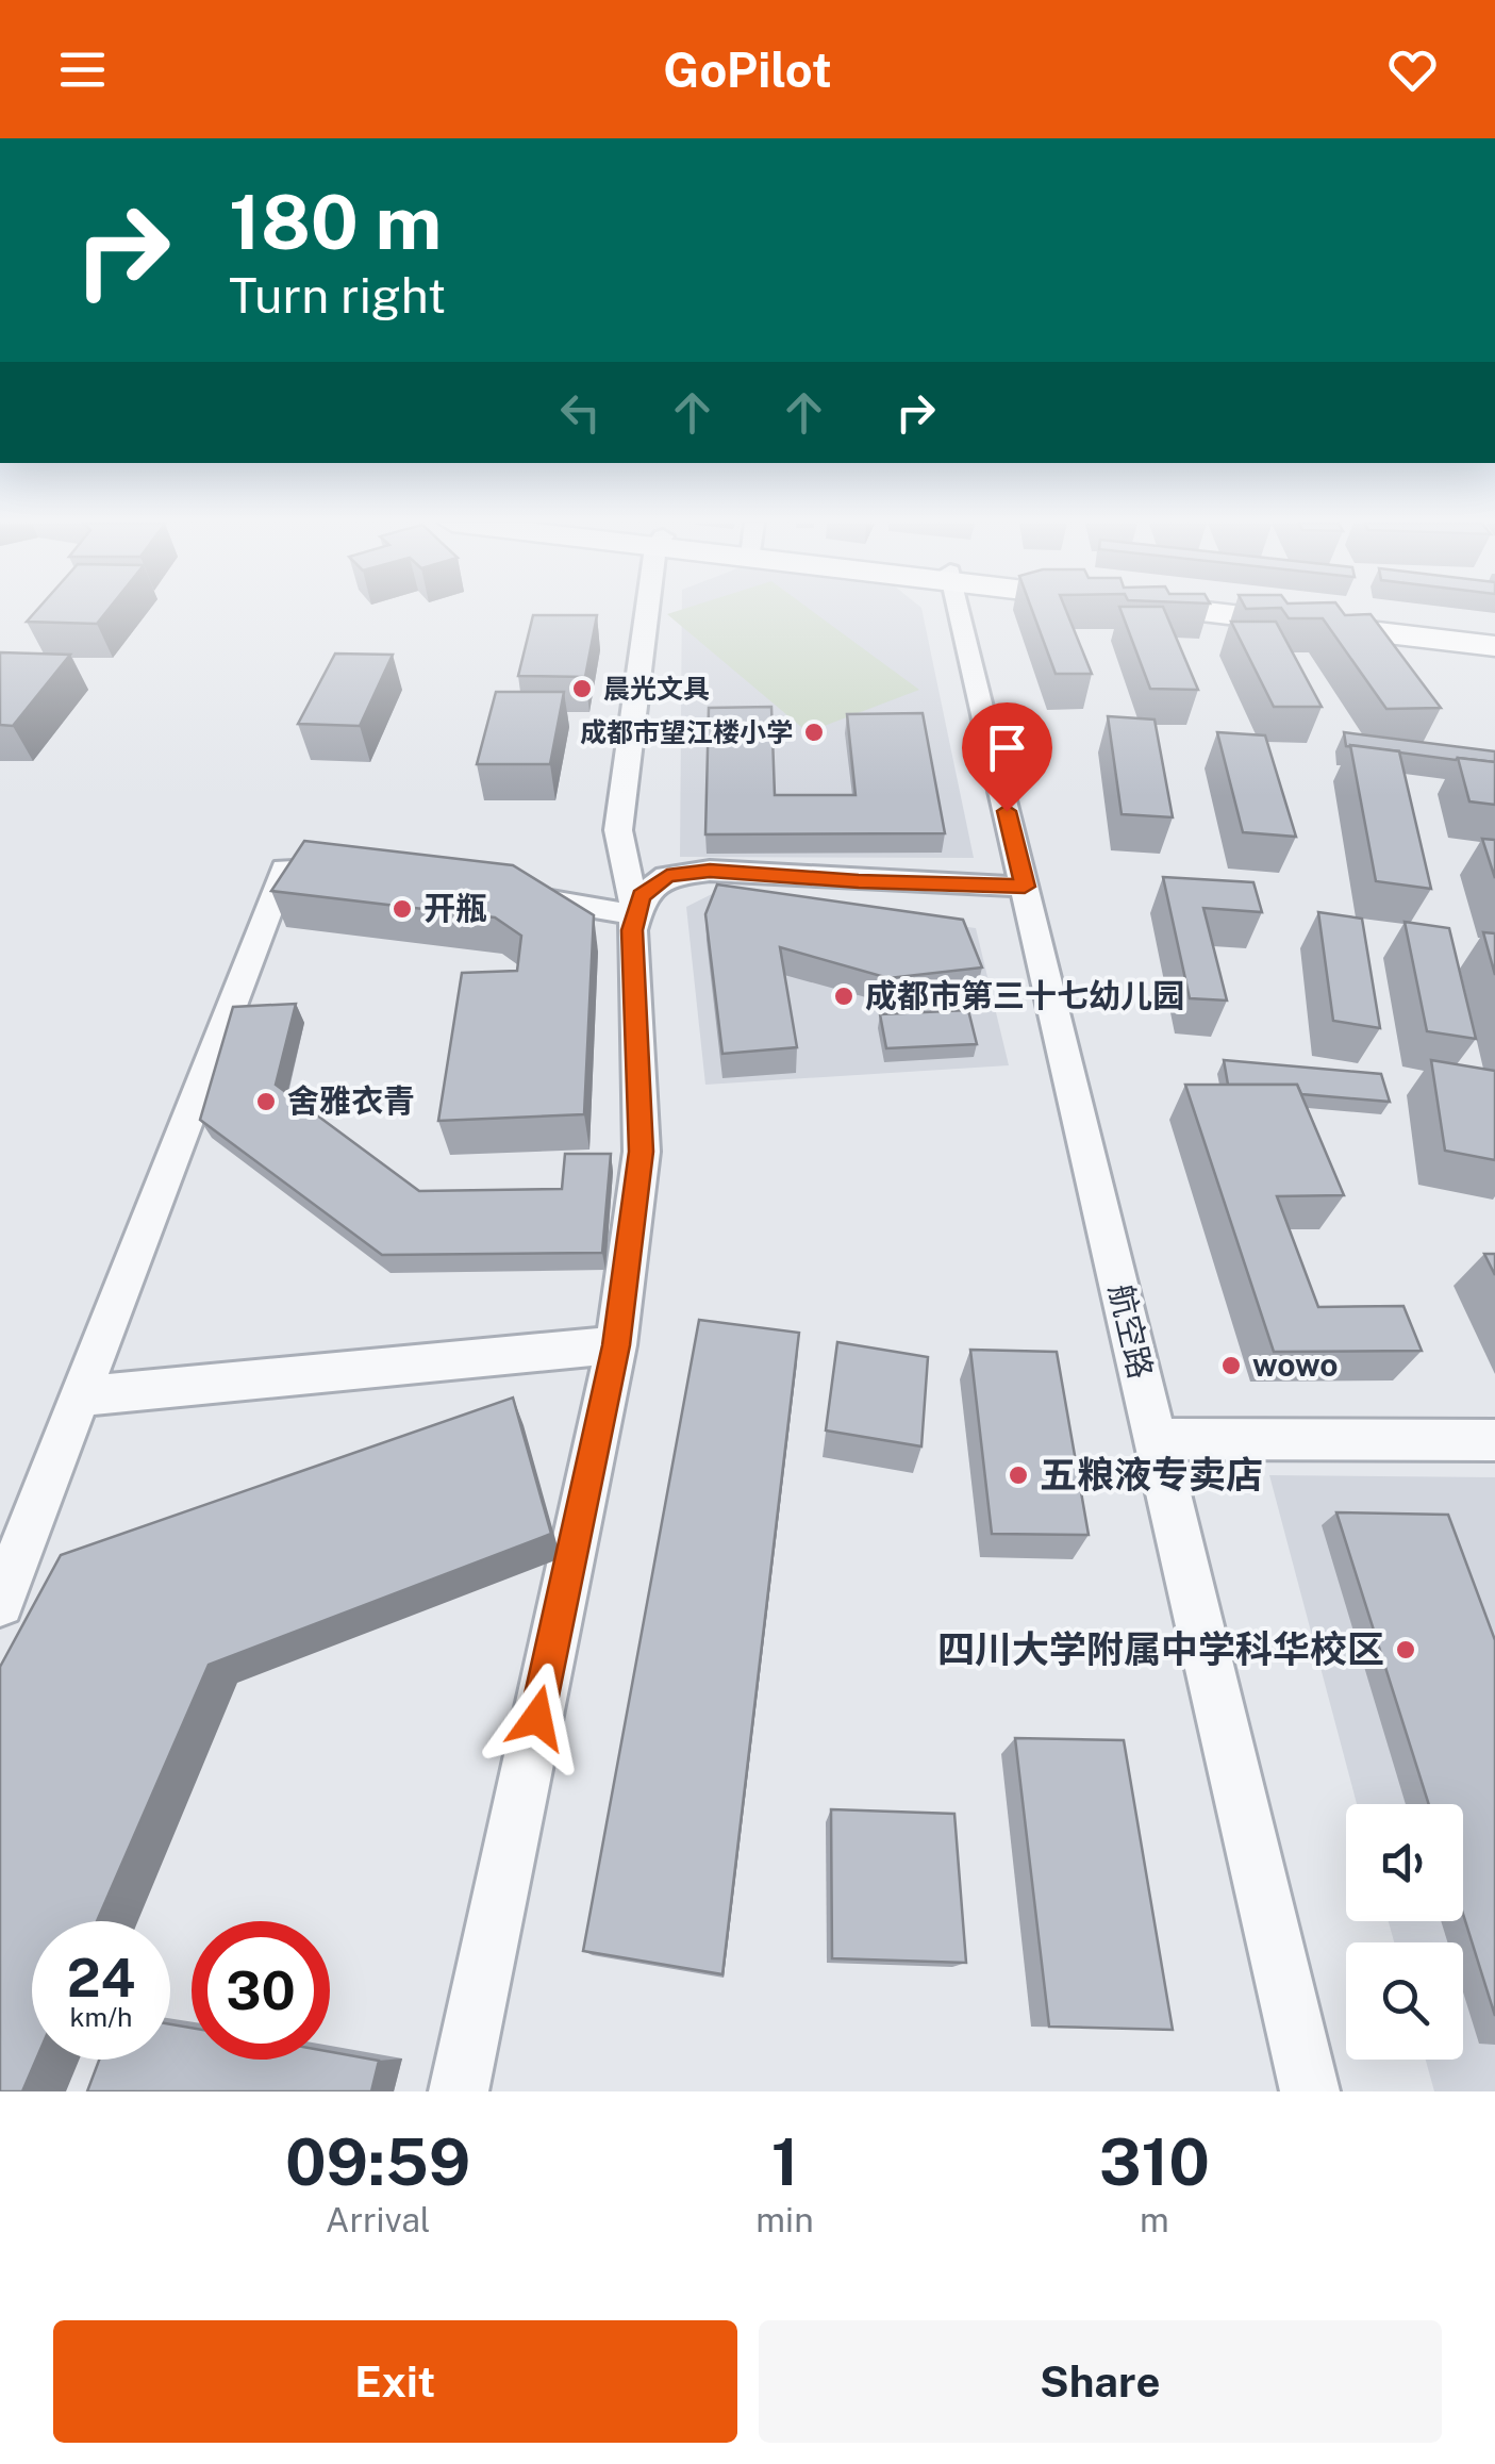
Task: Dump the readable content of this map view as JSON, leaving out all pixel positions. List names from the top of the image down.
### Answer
{
  "streets": {
    "street": ["航空路"]
  },
  "places": [
    "晨光文具",
    "成都市望江楼小学",
    "开瓶",
    "成都市第三十七幼儿园",
    "舍雅衣青",
    "wowo",
    "五粮液专卖店",
    "四川大学附属中学科华校区"
  ],
  "page": {
    "header": "GoPilot",
    "turn": ["180 m", "Turn right"],
    "speed": "24 km/h",
    "limit": "30",
    "eta": [
      "09:59",
      "Arrival",
      "1",
      "min",
      "310",
      "m"
    ],
    "buttons": ["Exit", "Share"]
  }
}
